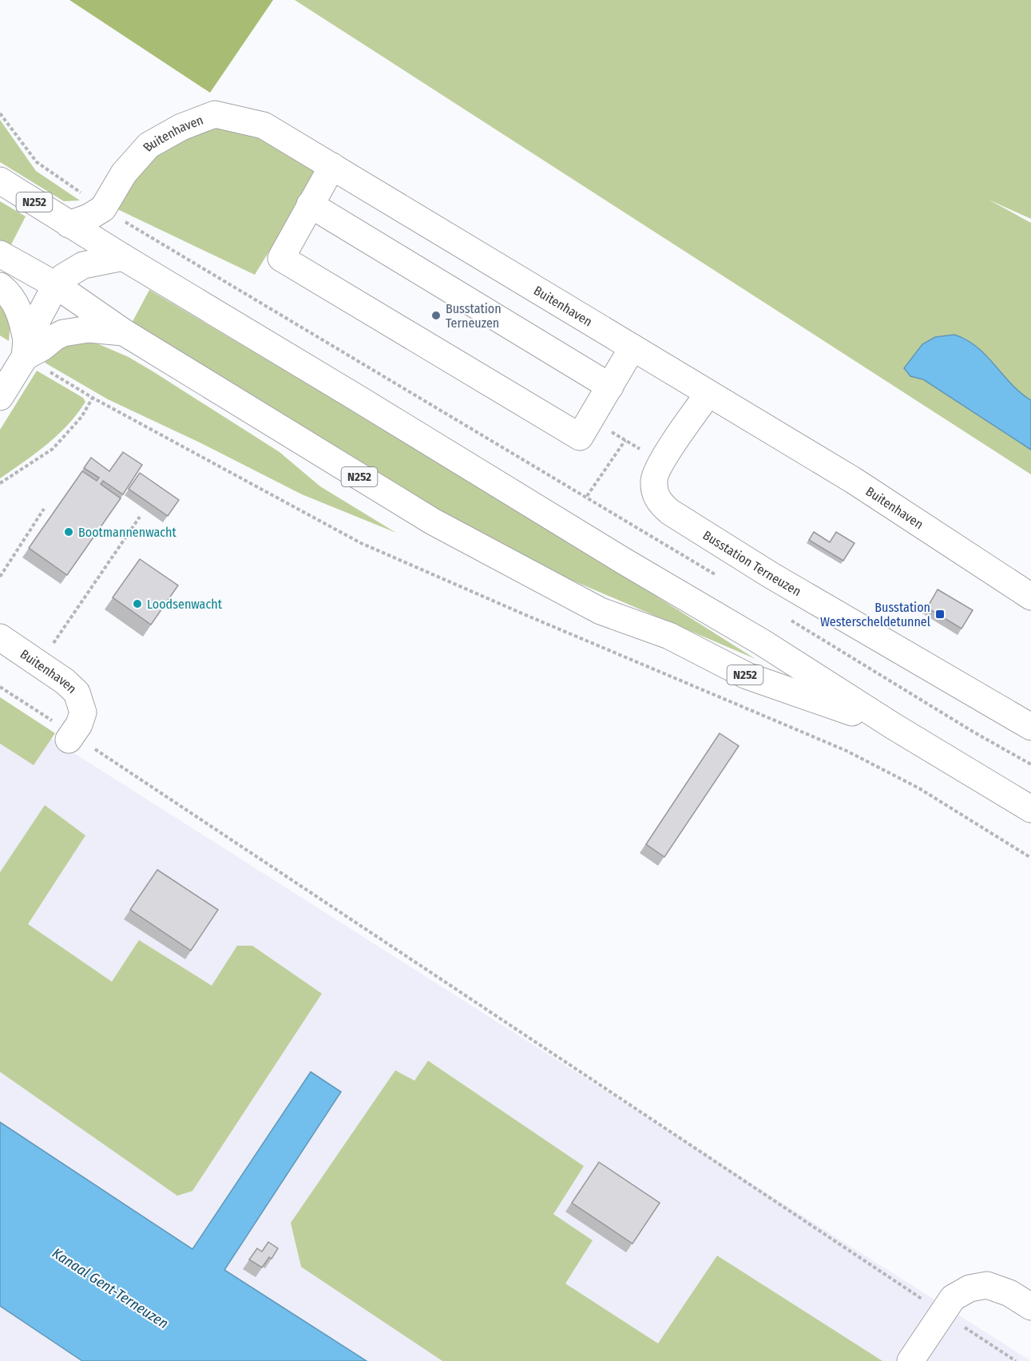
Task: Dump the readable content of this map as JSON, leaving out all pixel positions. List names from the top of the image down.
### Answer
{
  "streets": {
    "main road": ["Buitenhaven", "N252", "Busstation Terneuzen"]
  },
  "crossings": [
    ["Buitenhaven", "Busstation Terneuzen"]
  ],
  "water": ["Kanaal Gent-Terneuzen"],
  "places": {
    "other": ["Busstation Terneuzen", "Bootmannenwacht", "Loodsenwacht"],
    "transit": ["Busstation Westerscheldetunnel"]
  }
}
